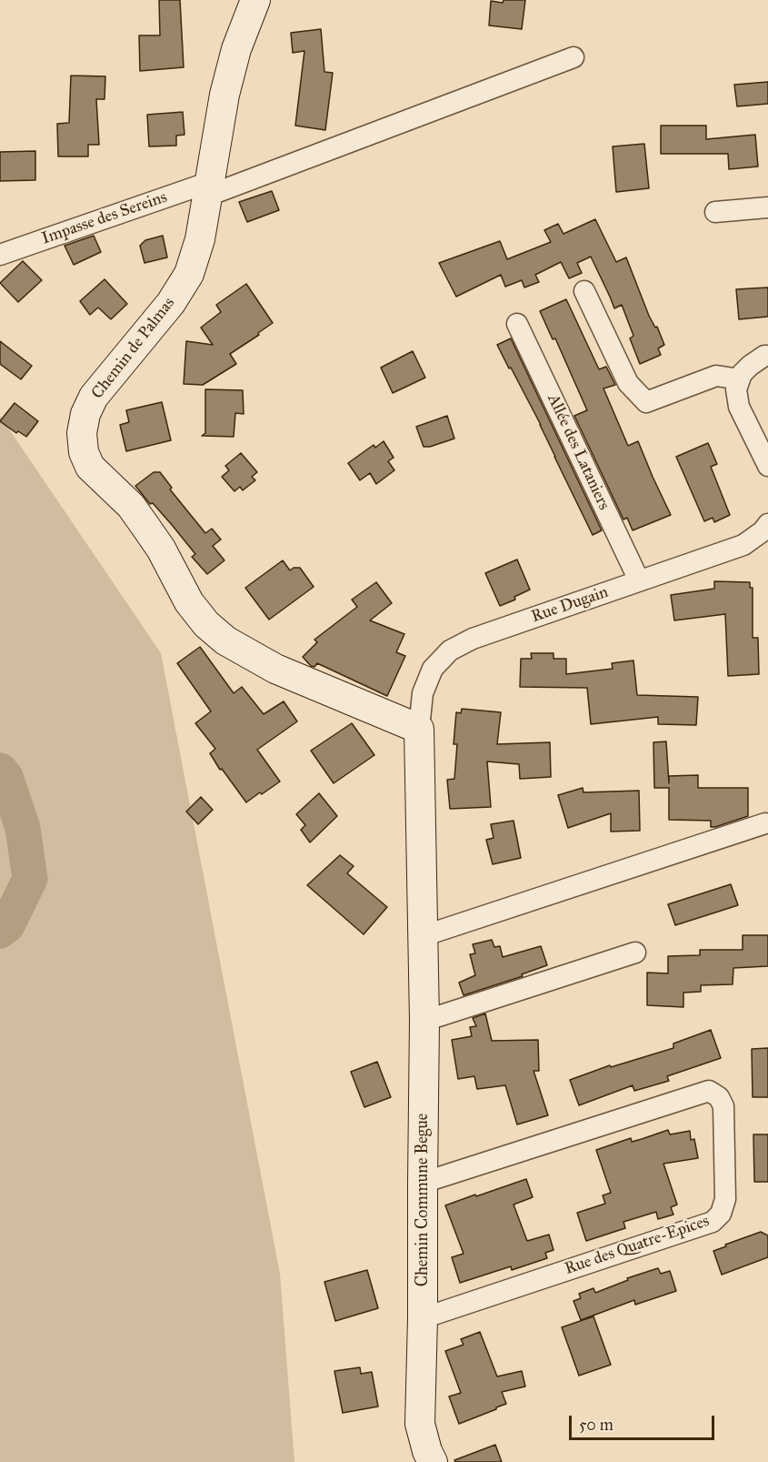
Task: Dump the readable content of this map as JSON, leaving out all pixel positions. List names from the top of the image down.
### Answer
{
  "streets": {
    "street": [
      "Impasse des Sereins",
      "Chemin de Palmas",
      "Allée des Lataniers",
      "Rue Dugain",
      "Chemin Commune Begue",
      "Rue des Quatre-Epices"
    ]
  },
  "crossings": [
    ["Impasse des Sereins", "Chemin de Palmas"],
    ["Chemin de Palmas", "Rue Dugain"],
    ["Chemin de Palmas", "Chemin Commune Begue"],
    ["Allée des Lataniers", "Rue Dugain"],
    ["Rue Dugain", "Chemin Commune Begue"],
    ["Chemin Commune Begue", "Rue des Quatre-Epices"]
  ],
  "scale_bar": "50 m"
}
